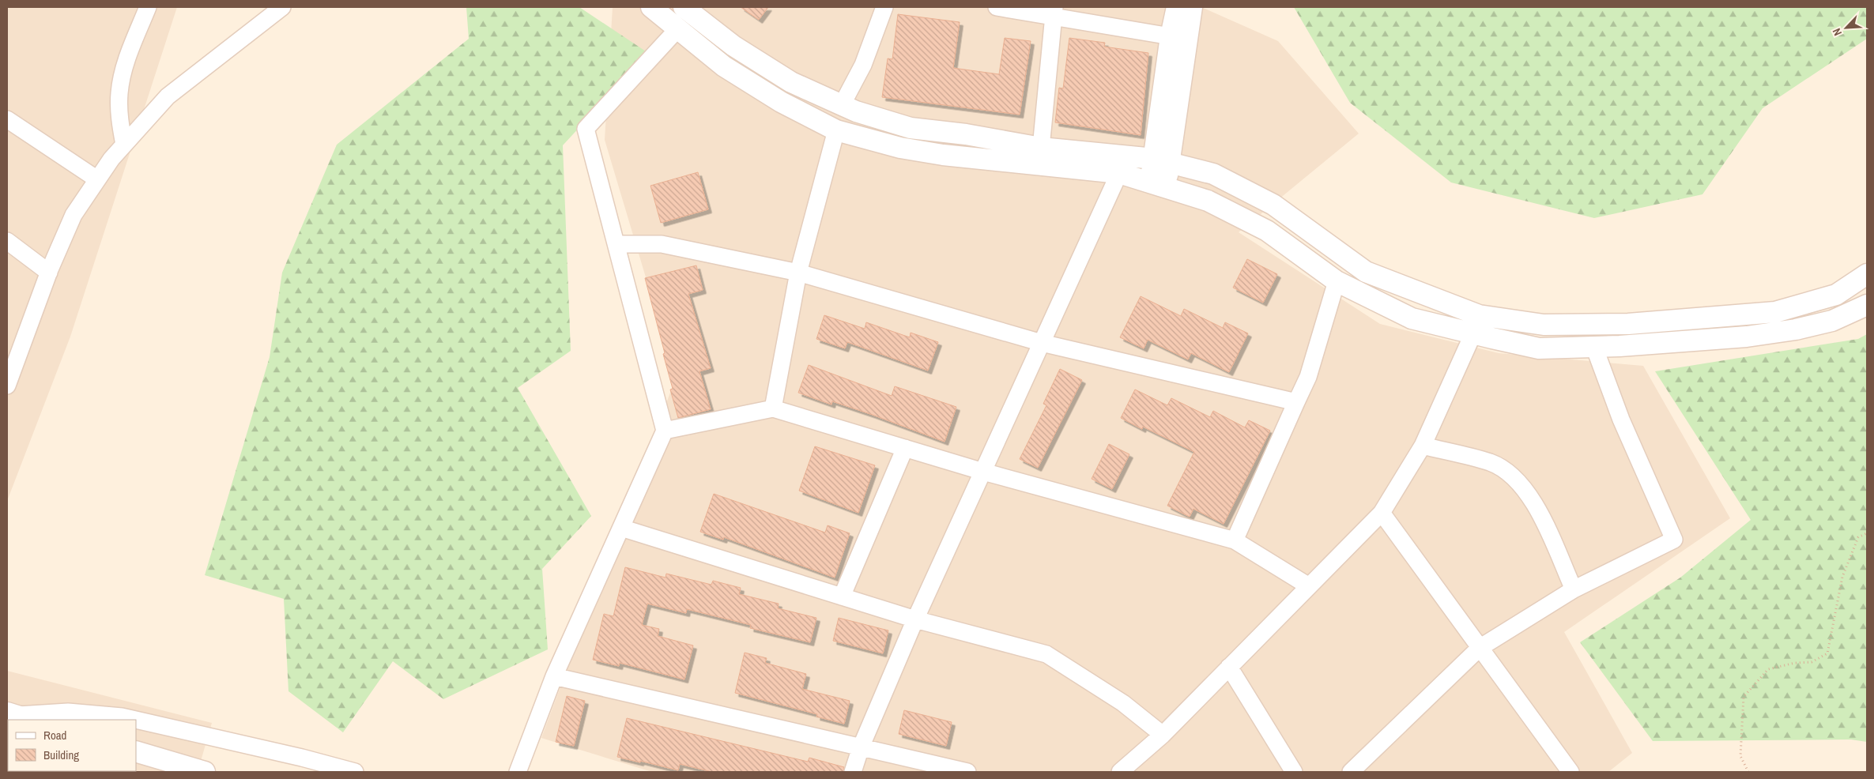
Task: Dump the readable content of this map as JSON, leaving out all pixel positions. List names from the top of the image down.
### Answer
{
  "legend": ["Road", "Building"],
  "north": "bottom left"
}
